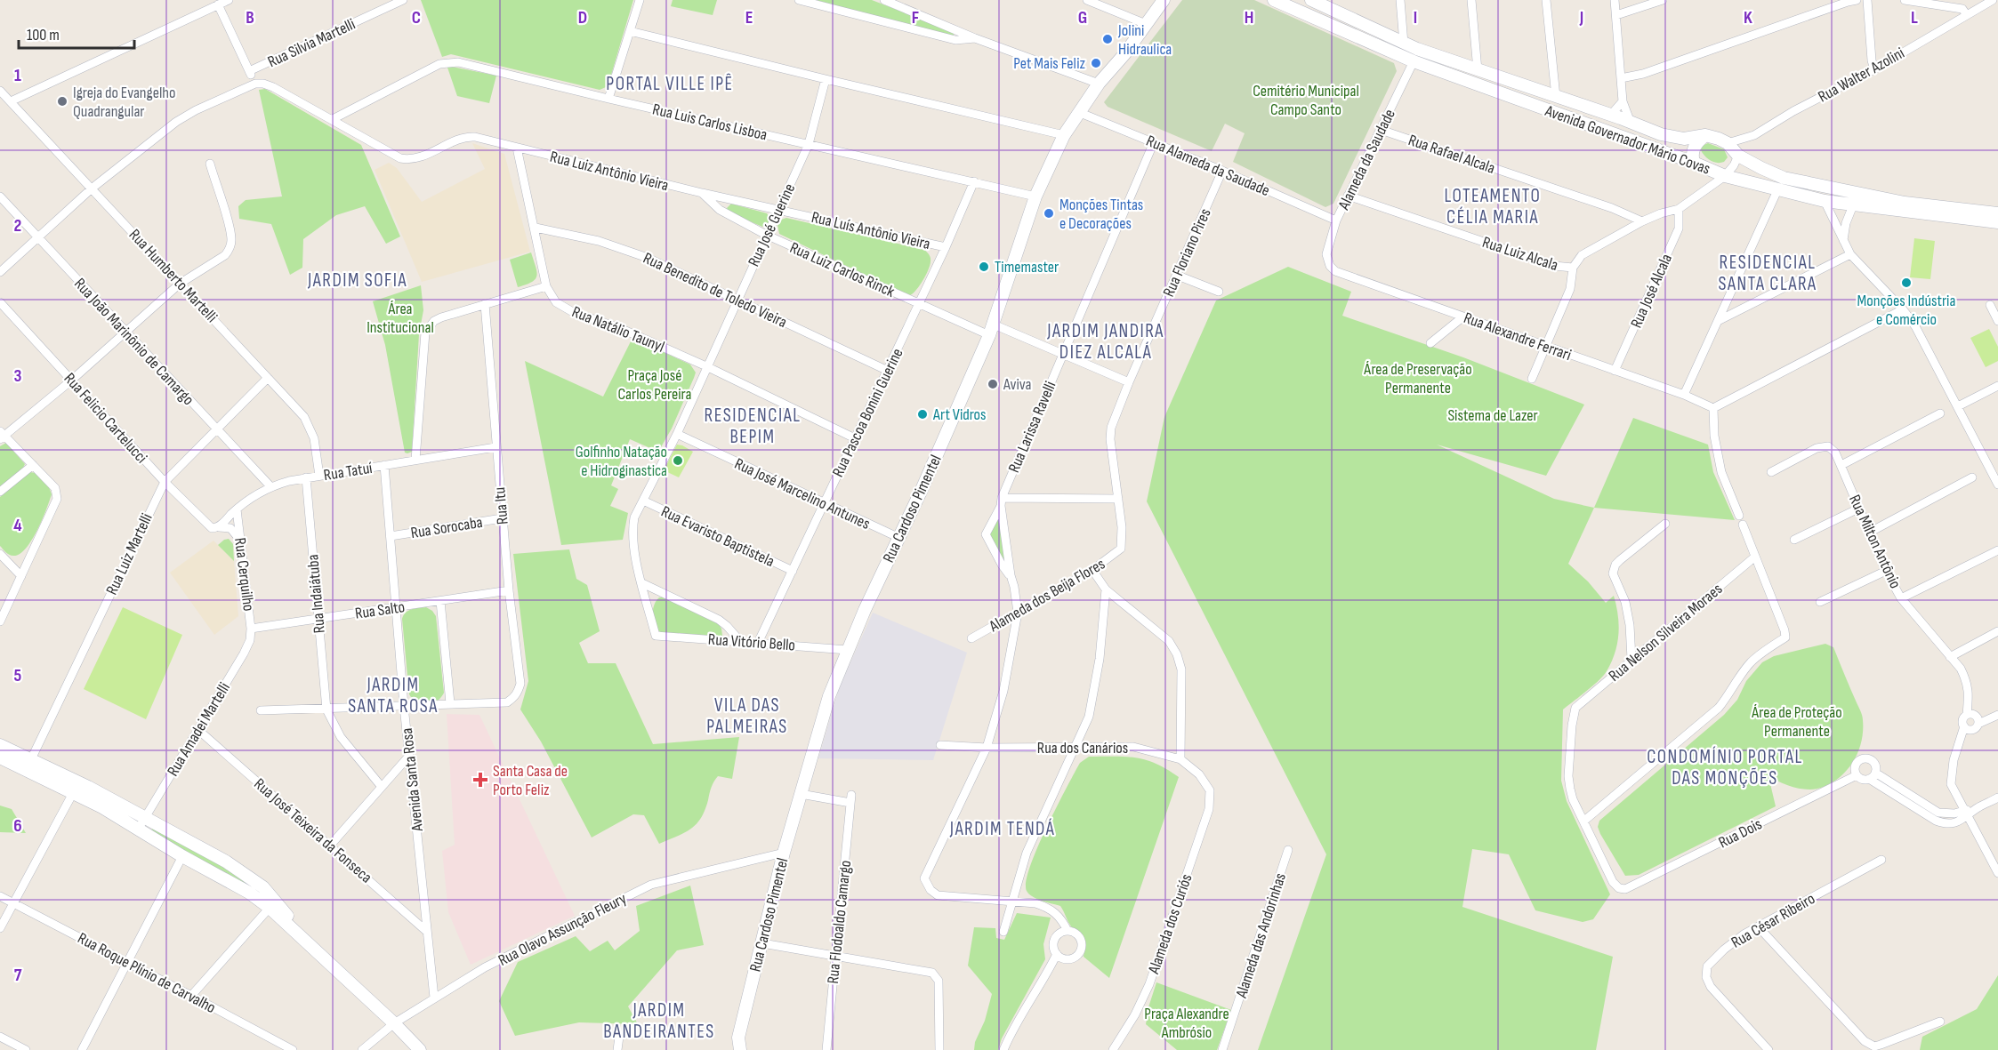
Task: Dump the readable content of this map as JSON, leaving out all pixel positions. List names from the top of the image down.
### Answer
{
  "streets": {
    "main road": ["Avenida Governador Mário Covas", "Rua Cardoso Pimentel"],
    "street": [
      "Rua Silvia Martelli",
      "Rua Walter Azolini",
      "Rua Luis Carlos Lisboa",
      "Rua Rafael Alcala",
      "Alameda da Saudade",
      "Rua Alameda da Saudade",
      "Rua Luiz Antônio Vieira",
      "Rua José Guerine",
      "Rua Luís Antônio Vieira",
      "Rua Floriano Pires",
      "Rua Luiz Alcala",
      "Rua Luiz Carlos Rinck",
      "Rua Humberto Martelli",
      "Rua Benedito de Toledo Vieira",
      "Rua José Alcala",
      "Rua Natálio Taunyl",
      "Rua Alexandre Ferrari",
      "Rua João Marinônio de Camargo",
      "Rua Pascoa Bonini Guerine",
      "Rua Felicio Cartelucci",
      "Rua Larissa Ravelli",
      "Rua Tatuí",
      "Rua José Marcelino Antunes",
      "Rua Itu",
      "Rua Sorocaba",
      "Rua Evaristo Baptistela",
      "Rua Milton Antônio",
      "Rua Luiz Martelli",
      "Rua Cerquilho",
      "Rua Indaiátuba",
      "Alameda dos Beija Flores",
      "Rua Salto",
      "Rua Nelson Silveira Moraes",
      "Rua Vitório Bello",
      "Rua Amadei Martelli",
      "Rua dos Canários",
      "Avenida Santa Rosa",
      "Rua José Teixeira da Fonseca",
      "Rua Dois",
      "Rua César Ribeiro",
      "Rua Flodoaldo Camargo",
      "Alameda dos Curiós",
      "Rua Olavo Assunção Fleury",
      "Alameda das Andorinhas",
      "Rua Roque Plínio de Carvalho"
    ]
  },
  "crossings": [
    ["Rua Walter Azolini", "Avenida Governador Mário Covas"],
    ["Rua Luis Carlos Lisboa", "Rua Luiz Antônio Vieira"],
    ["Rua Luis Carlos Lisboa", "Rua José Guerine"],
    ["Rua Luis Carlos Lisboa", "Rua Pascoa Bonini Guerine"],
    ["Rua Luis Carlos Lisboa", "Rua Cardoso Pimentel"],
    ["Avenida Governador Mário Covas", "Alameda da Saudade"],
    ["Rua Rafael Alcala", "Alameda da Saudade"],
    ["Alameda da Saudade", "Rua Alameda da Saudade"],
    ["Alameda da Saudade", "Rua Luiz Alcala"],
    ["Alameda da Saudade", "Rua Alexandre Ferrari"],
    ["Rua Alameda da Saudade", "Rua Floriano Pires"],
    ["Rua Alameda da Saudade", "Rua Larissa Ravelli"],
    ["Rua Alameda da Saudade", "Rua Cardoso Pimentel"],
    ["Rua Luiz Antônio Vieira", "Rua Luís Antônio Vieira"],
    ["Rua Luiz Antônio Vieira", "Rua Luiz Carlos Rinck"],
    ["Rua Luiz Antônio Vieira", "Rua Natálio Taunyl"],
    ["Rua José Guerine", "Rua Luís Antônio Vieira"],
    ["Rua José Guerine", "Rua Luiz Carlos Rinck"],
    ["Rua José Guerine", "Rua Benedito de Toledo Vieira"],
    ["Rua José Guerine", "Rua Natálio Taunyl"],
    ["Rua José Guerine", "Rua José Marcelino Antunes"],
    ["Rua José Guerine", "Rua Evaristo Baptistela"],
    ["Rua José Guerine", "Rua Vitório Bello"],
    ["Rua Luís Antônio Vieira", "Rua Luiz Carlos Rinck"],
    ["Rua Luís Antônio Vieira", "Rua Pascoa Bonini Guerine"],
    ["Rua Floriano Pires", "Rua Luiz Carlos Rinck"],
    ["Rua Floriano Pires", "Alameda dos Beija Flores"],
    ["Rua Luiz Carlos Rinck", "Rua Pascoa Bonini Guerine"],
    ["Rua Luiz Carlos Rinck", "Rua Larissa Ravelli"],
    ["Rua Luiz Carlos Rinck", "Rua Cardoso Pimentel"],
    ["Rua Humberto Martelli", "Rua Tatuí"],
    ["Rua Humberto Martelli", "Rua Luiz Martelli"],
    ["Rua Benedito de Toledo Vieira", "Rua Natálio Taunyl"],
    ["Rua Benedito de Toledo Vieira", "Rua Pascoa Bonini Guerine"],
    ["Rua José Alcala", "Rua Alexandre Ferrari"],
    ["Rua Natálio Taunyl", "Rua Pascoa Bonini Guerine"],
    ["Rua João Marinônio de Camargo", "Rua Tatuí"],
    ["Rua João Marinônio de Camargo", "Rua Luiz Martelli"],
    ["Rua Pascoa Bonini Guerine", "Rua José Marcelino Antunes"],
    ["Rua Pascoa Bonini Guerine", "Rua Evaristo Baptistela"],
    ["Rua Pascoa Bonini Guerine", "Rua Vitório Bello"],
    ["Rua Felicio Cartelucci", "Rua Tatuí"],
    ["Rua Felicio Cartelucci", "Rua Luiz Martelli"],
    ["Rua Felicio Cartelucci", "Rua Cerquilho"],
    ["Rua Tatuí", "Rua Itu"],
    ["Rua Tatuí", "Rua Cerquilho"],
    ["Rua Tatuí", "Rua Indaiátuba"],
    ["Rua Tatuí", "Avenida Santa Rosa"],
    ["Rua José Marcelino Antunes", "Rua Cardoso Pimentel"],
    ["Rua Itu", "Rua Sorocaba"],
    ["Rua Itu", "Rua Salto"],
    ["Rua Cardoso Pimentel", "Rua Vitório Bello"],
    ["Rua Cardoso Pimentel", "Rua Flodoaldo Camargo"],
    ["Rua Cardoso Pimentel", "Rua Olavo Assunção Fleury"],
    ["Rua Sorocaba", "Avenida Santa Rosa"],
    ["Rua Cerquilho", "Rua Salto"],
    ["Rua Cerquilho", "Rua Amadei Martelli"],
    ["Rua Indaiátuba", "Rua Salto"],
    ["Rua Salto", "Avenida Santa Rosa"],
    ["Rua Nelson Silveira Moraes", "Rua Dois"],
    ["Rua Amadei Martelli", "Rua José Teixeira da Fonseca"],
    ["Rua dos Canários", "Alameda dos Curiós"],
    ["Avenida Santa Rosa", "Rua José Teixeira da Fonseca"],
    ["Avenida Santa Rosa", "Rua Olavo Assunção Fleury"]
  ],
  "districts": [
    "PORTAL VILLE IPÊ",
    "LOTEAMENTO CÉLIA MARIA",
    "RESIDENCIAL SANTA CLARA",
    "JARDIM SOFIA",
    "JARDIM JANDIRA DIEZ ALCALÁ",
    "RESIDENCIAL BEPIM",
    "JARDIM SANTA ROSA",
    "VILA DAS PALMEIRAS",
    "CONDOMÍNIO PORTAL DAS MONÇÕES",
    "JARDIM TENDÁ",
    "JARDIM BANDEIRANTES"
  ],
  "parks": [
    "Cemitério Municipal Campo Santo",
    "Área Institucional",
    "Área de Preservação Permanente",
    "Praça José Carlos Pereira",
    "Sistema de Lazer",
    "Área de Proteção Permanente",
    "Praça Alexandre Ambrósio"
  ],
  "places": {
    "other": [
      "Jolini Hidraulica",
      "Pet Mais Feliz",
      "Igreja do Evangelho Quadrangular",
      "Monções Tintas e Decorações",
      "Timemaster",
      "Monções Indústria e Comércio",
      "Aviva",
      "Art Vidros",
      "Golfinho Natação e Hidroginastica"
    ],
    "health": ["Santa Casa de Porto Feliz"]
  },
  "scale_bar": "100 m",
  "grid": {
    "columns": [
      "B",
      "C",
      "D",
      "E",
      "F",
      "G",
      "H",
      "I",
      "J",
      "K",
      "L"
    ],
    "rows": [
      "1",
      "2",
      "3",
      "4",
      "5",
      "6",
      "7"
    ]
  }
}
